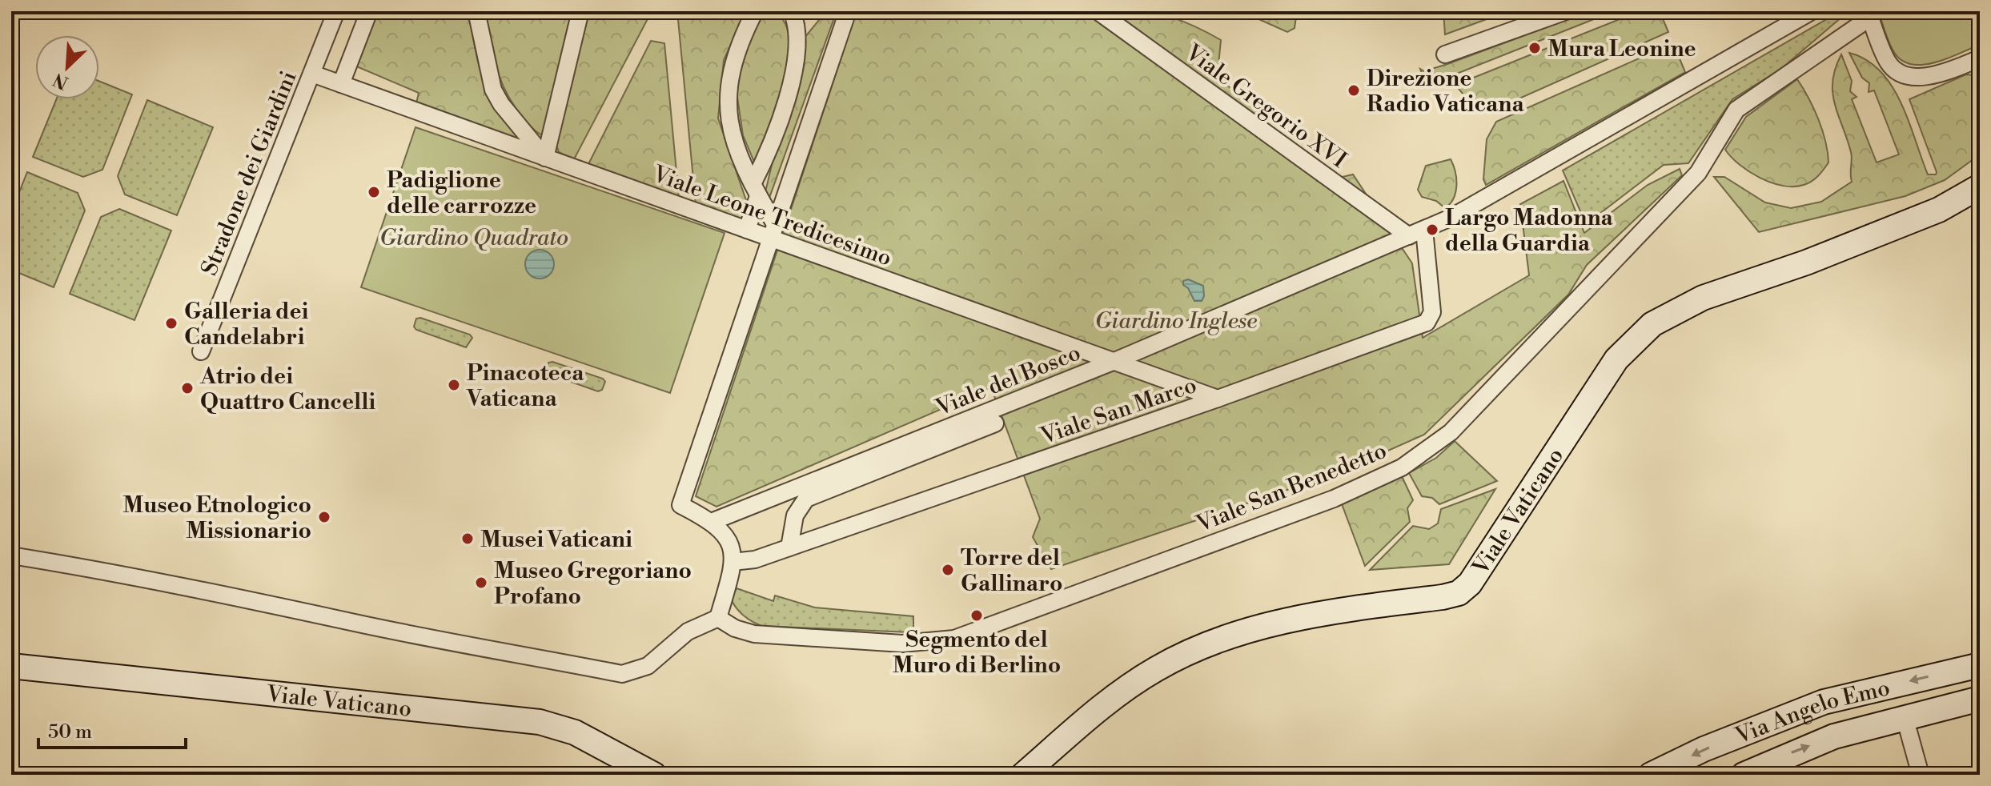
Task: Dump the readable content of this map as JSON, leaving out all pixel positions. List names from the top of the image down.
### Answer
{
  "streets": {
    "street": [
      "Viale Gregorio XVI",
      "Stradone dei Giardini",
      "Viale Leone Tredicesimo",
      "Viale del Bosco",
      "Viale San Marco",
      "Viale San Benedetto",
      "Viale Vaticano",
      "Via Angelo Emo"
    ]
  },
  "crossings": [
    ["Viale Gregorio XVI", "Viale del Bosco"],
    ["Viale Gregorio XVI", "Viale San Marco"],
    ["Stradone dei Giardini", "Viale Leone Tredicesimo"],
    ["Viale Leone Tredicesimo", "Viale del Bosco"],
    ["Viale Leone Tredicesimo", "Viale San Marco"],
    ["Viale del Bosco", "Viale San Marco"]
  ],
  "parks": ["Giardino Quadrato", "Giardino Inglese"],
  "places": [
    "Mura Leonine",
    "Direzione Radio Vaticana",
    "Padiglione delle carrozze",
    "Largo Madonna della Guardia",
    "Galleria dei Candelabri",
    "Pinacoteca Vaticana",
    "Atrio dei Quattro Cancelli",
    "Museo Etnologico Missionario",
    "Musei Vaticani",
    "Torre del Gallinaro",
    "Museo Gregoriano Profano",
    "Segmento del Muro di Berlino"
  ],
  "scale_bar": "50 m",
  "north": "bottom left"
}
